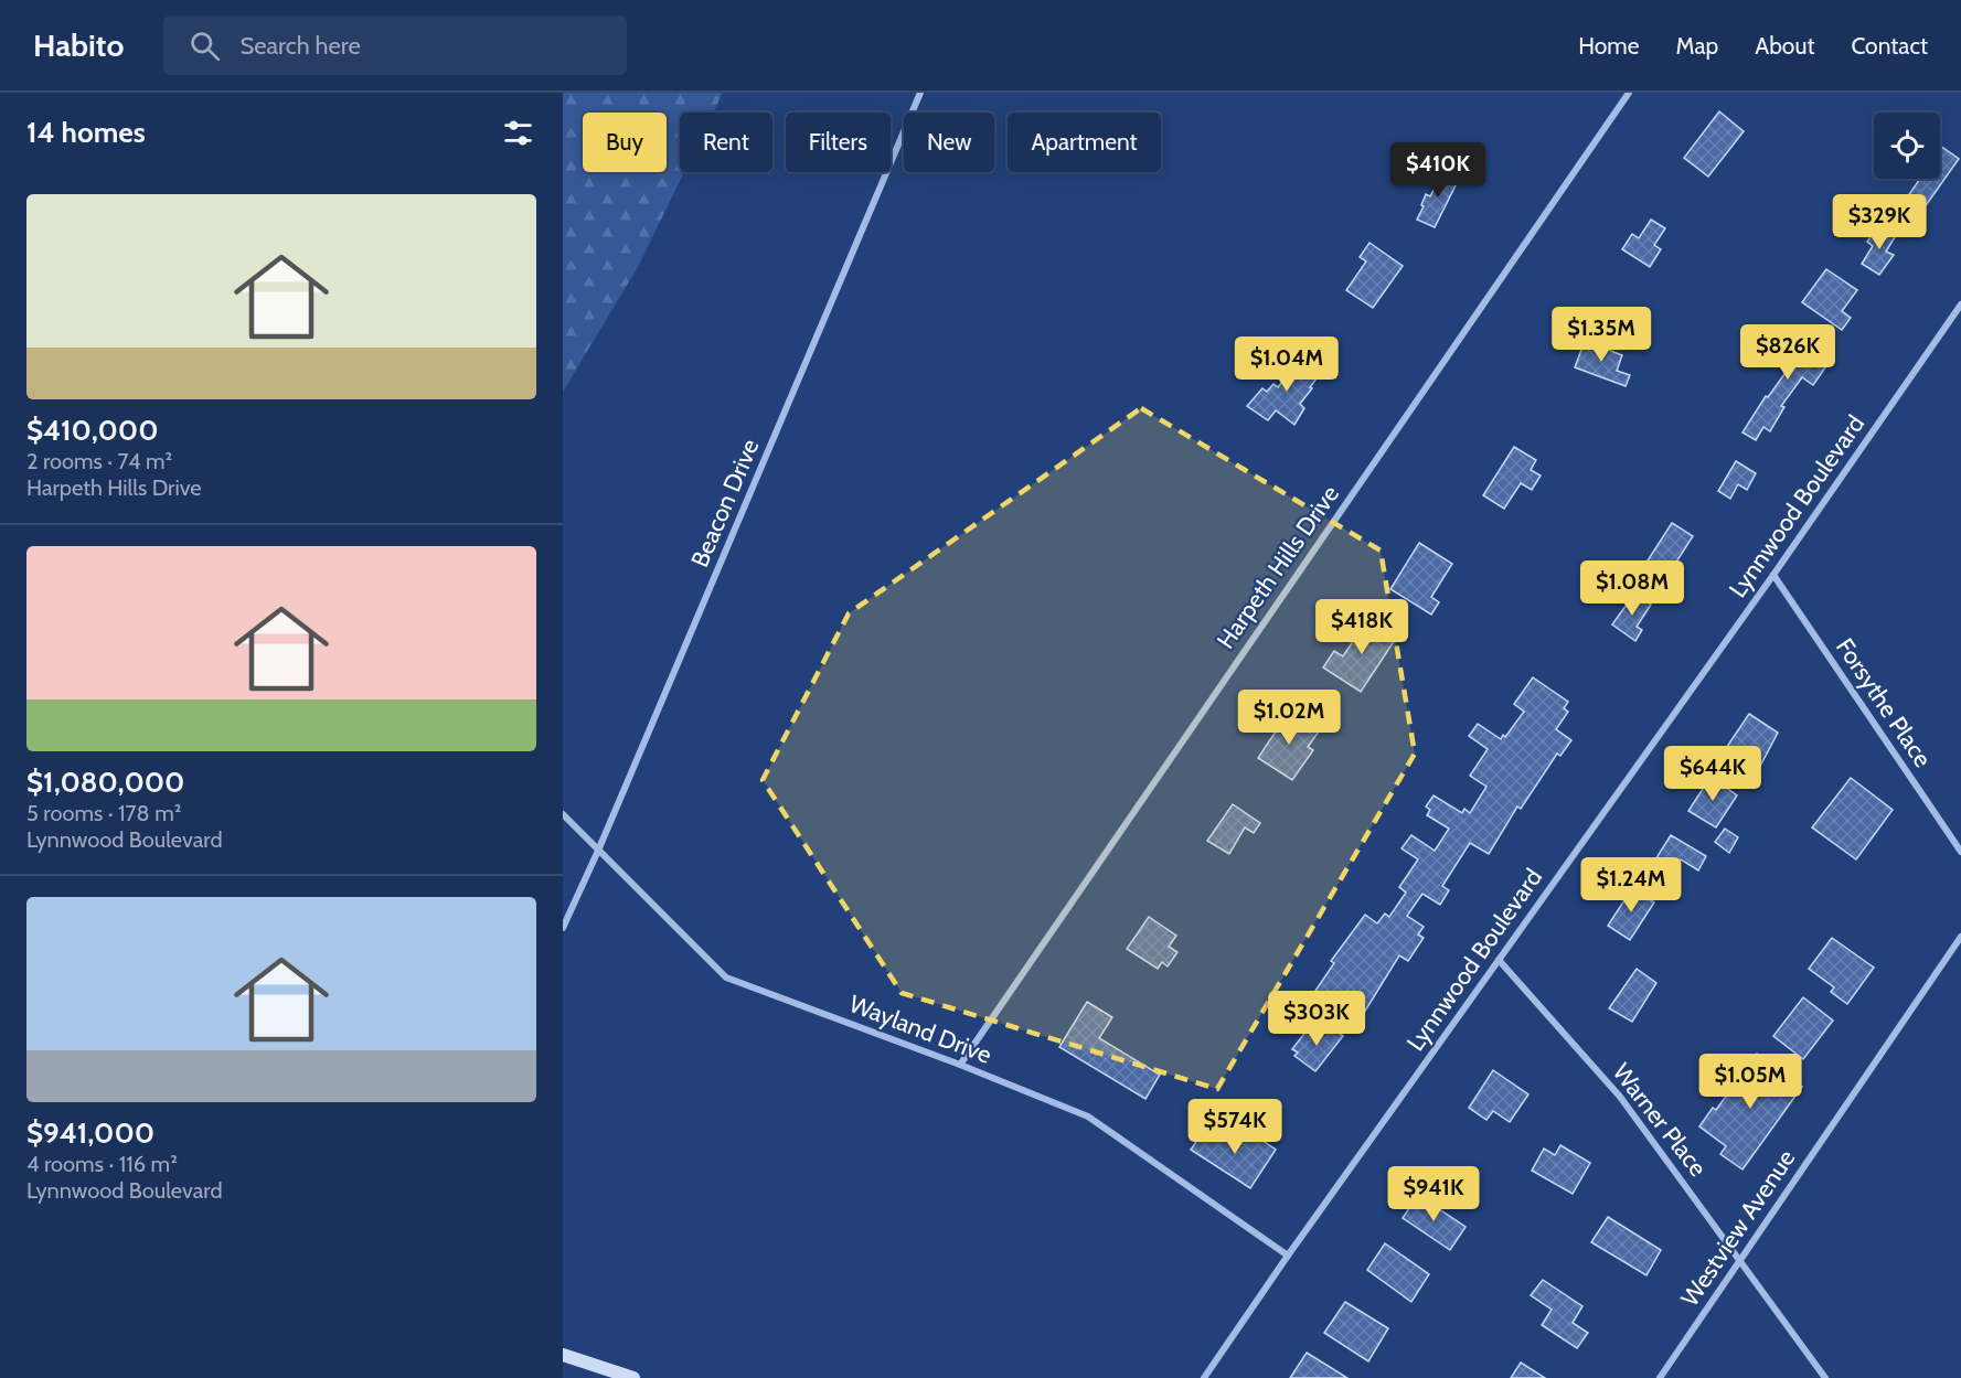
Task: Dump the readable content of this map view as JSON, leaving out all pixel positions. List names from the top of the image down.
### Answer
{
  "streets": {
    "street": [
      "Beacon Drive",
      "Lynnwood Boulevard",
      "Harpeth Hills Drive",
      "Forsythe Place",
      "Wayland Drive",
      "Warner Place",
      "Westview Avenue"
    ]
  },
  "crossings": [
    ["Beacon Drive", "Wayland Drive"],
    ["Lynnwood Boulevard", "Forsythe Place"],
    ["Lynnwood Boulevard", "Wayland Drive"],
    ["Lynnwood Boulevard", "Warner Place"],
    ["Harpeth Hills Drive", "Wayland Drive"],
    ["Warner Place", "Westview Avenue"]
  ],
  "page": {
    "header": "Habito",
    "search": "Search here",
    "nav": [
      "Home",
      "Map",
      "About",
      "Contact"
    ],
    "heading": "14 homes",
    "chip": [
      "Buy",
      "Rent",
      "Filters",
      "New",
      "Apartment"
    ],
    "price": [
      "$410K",
      "$329K",
      "$1.35M",
      "$826K",
      "$1.04M",
      "$1.08M",
      "$418K",
      "$1.02M",
      "$644K",
      "$1.24M",
      "$303K",
      "$1.05M",
      "$574K",
      "$941K"
    ],
    "list": [
      {
        "name": "$410,000",
        "note": "2 rooms · 74 m² · Harpeth Hills Drive"
      },
      {
        "name": "$1,080,000",
        "note": "5 rooms · 178 m² · Lynnwood Boulevard"
      },
      {
        "name": "$941,000",
        "note": "4 rooms · 116 m² · Lynnwood Boulevard"
      }
    ]
  }
}
